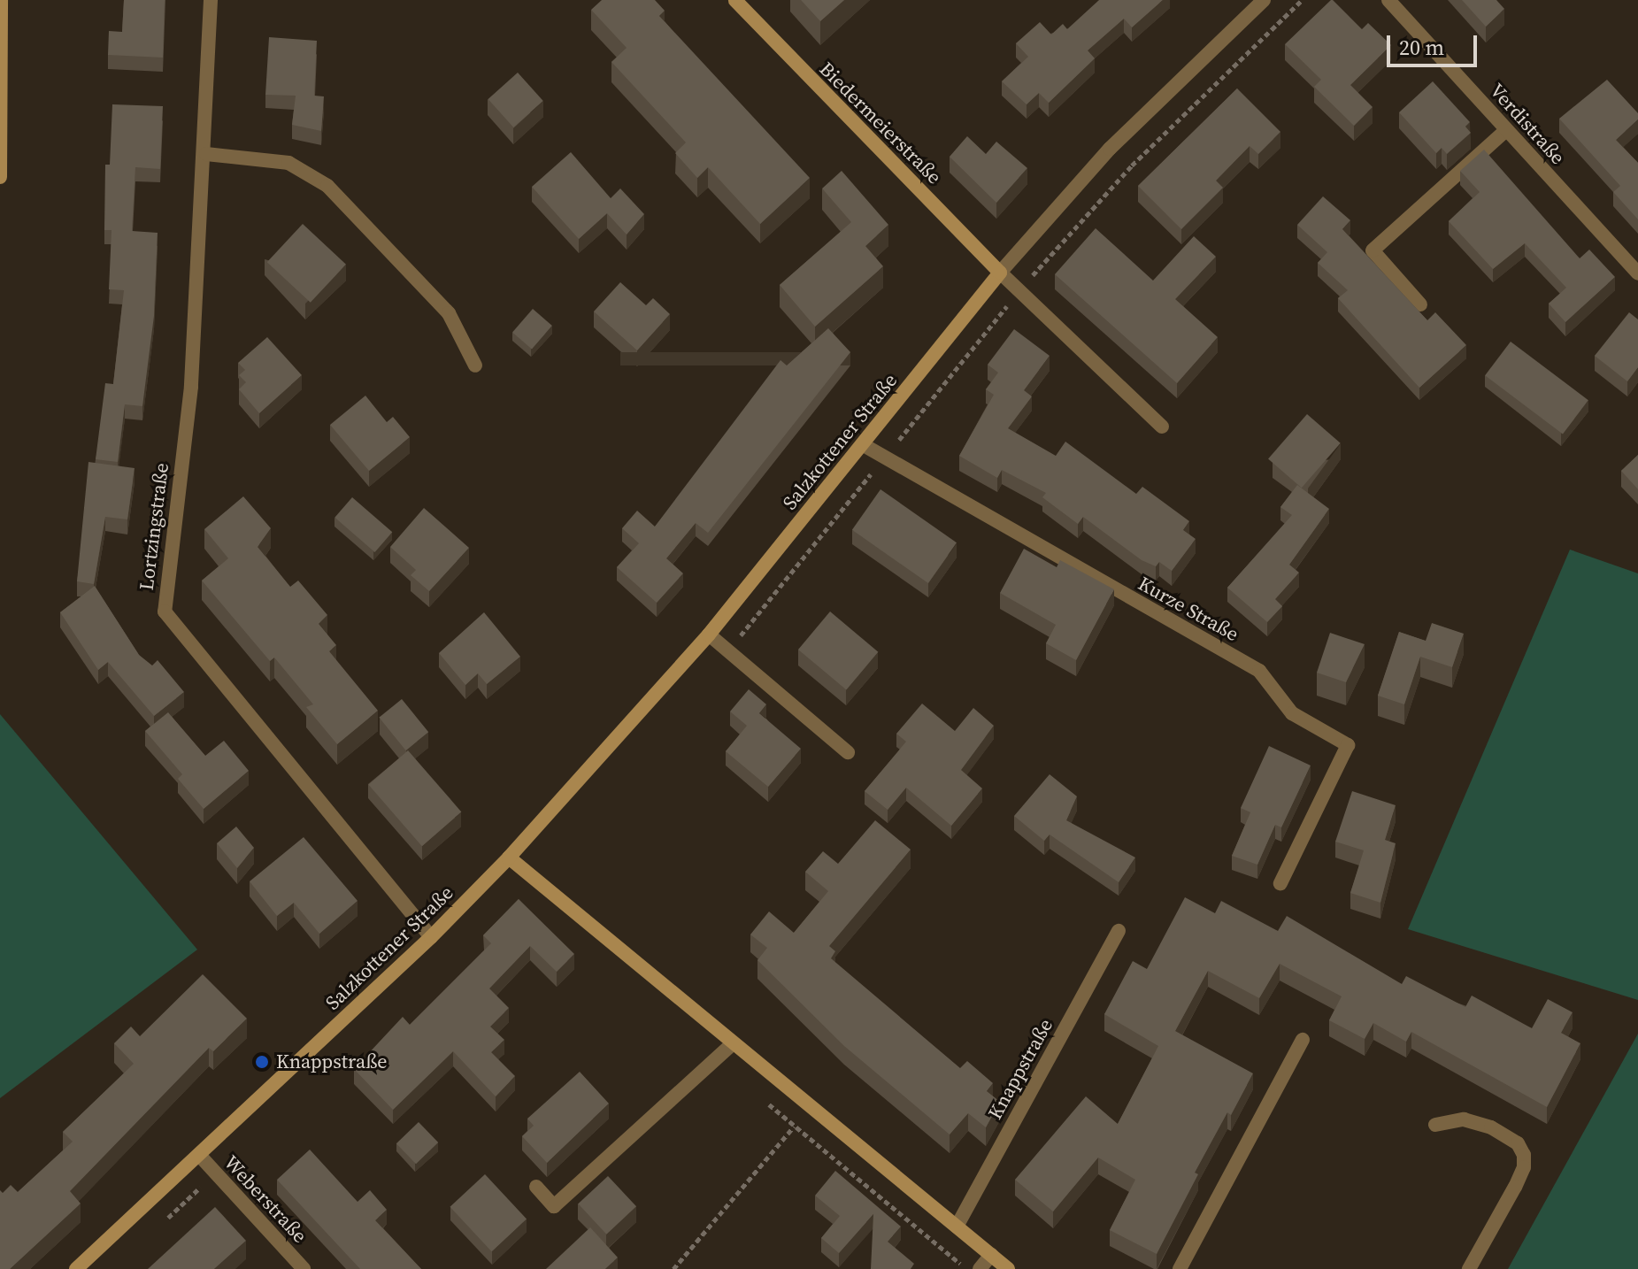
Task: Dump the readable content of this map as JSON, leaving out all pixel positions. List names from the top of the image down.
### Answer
{
  "streets": {
    "street": [
      "Biedermeierstraße",
      "Verdistraße",
      "Salzkottener Straße",
      "Lortzingstraße",
      "Kurze Straße",
      "Knappstraße",
      "Weberstraße"
    ]
  },
  "crossings": [
    ["Biedermeierstraße", "Salzkottener Straße"],
    ["Salzkottener Straße", "Lortzingstraße"],
    ["Salzkottener Straße", "Kurze Straße"],
    ["Salzkottener Straße", "Weberstraße"]
  ],
  "places": ["Knappstraße"],
  "scale_bar": "20 m"
}
